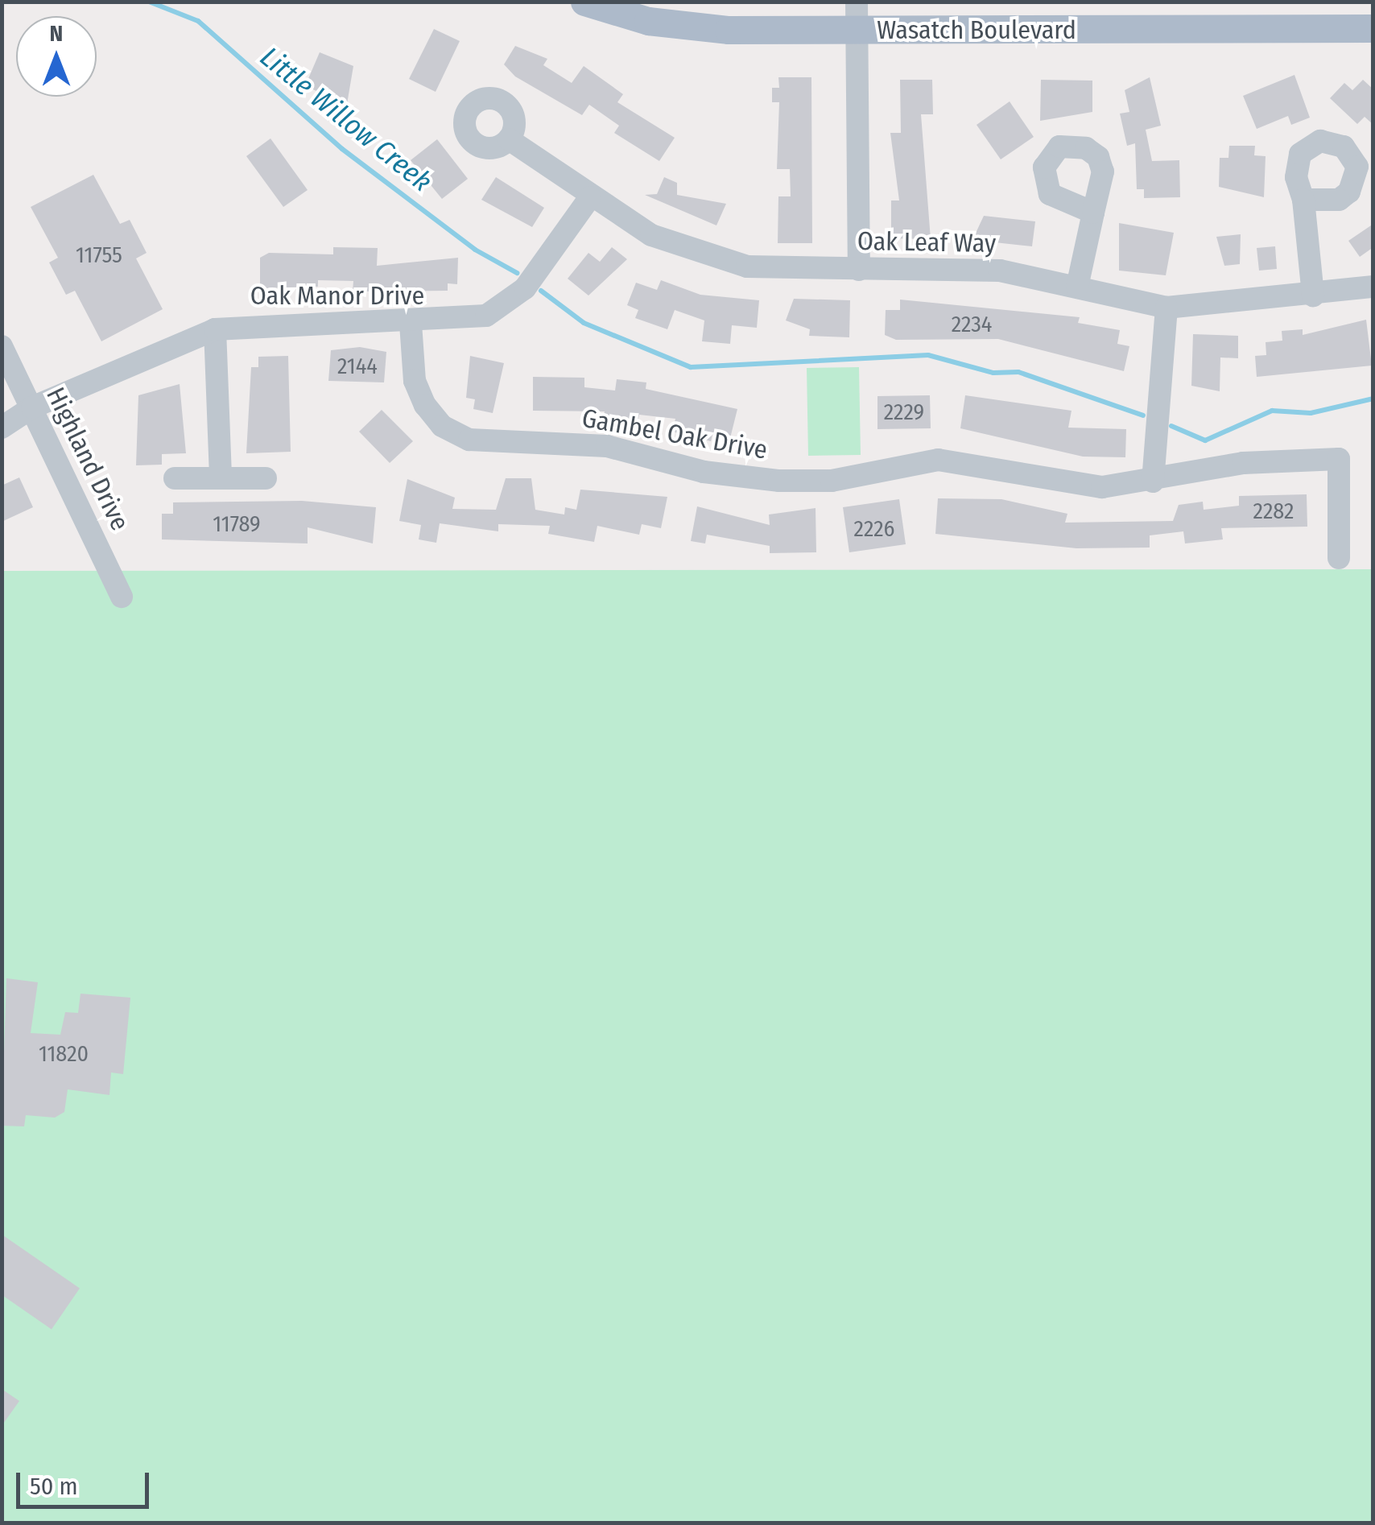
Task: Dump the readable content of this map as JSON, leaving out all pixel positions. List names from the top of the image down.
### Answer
{
  "streets": {
    "main road": ["Wasatch Boulevard"],
    "street": [
      "Oak Leaf Way",
      "Oak Manor Drive",
      "Gambel Oak Drive",
      "Highland Drive"
    ]
  },
  "crossings": [
    ["Oak Leaf Way", "Oak Manor Drive"],
    ["Oak Manor Drive", "Gambel Oak Drive"],
    ["Oak Manor Drive", "Highland Drive"]
  ],
  "water": ["Little Willow Creek"],
  "house_numbers": [
    "11755",
    "2234",
    "2144",
    "2229",
    "2282",
    "11789",
    "2226",
    "11820"
  ],
  "scale_bar": "50 m",
  "north": "top"
}
